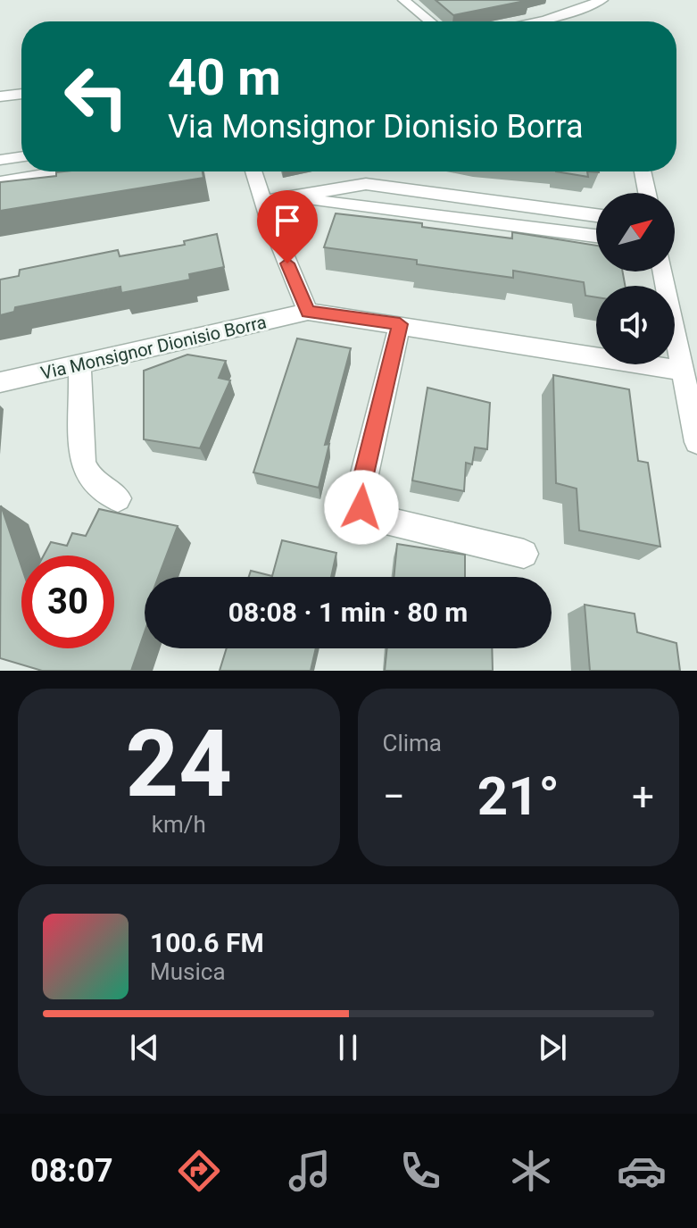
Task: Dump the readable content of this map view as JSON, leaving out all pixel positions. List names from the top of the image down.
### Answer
{
  "streets": {
    "street": ["Via Monsignor Dionisio Borra"]
  },
  "north": "top right",
  "page": {
    "turn": ["40 m", "Via Monsignor Dionisio Borra"],
    "limit": "30",
    "trip": "08:08 · 1 min · 80 m",
    "tile": [
      ["24", "km/h"],
      "Clima"
    ],
    "heat": ["−", "21°", "+"],
    "song": ["100.6 FM", "Musica"],
    "tabs": "08:07"
  }
}
